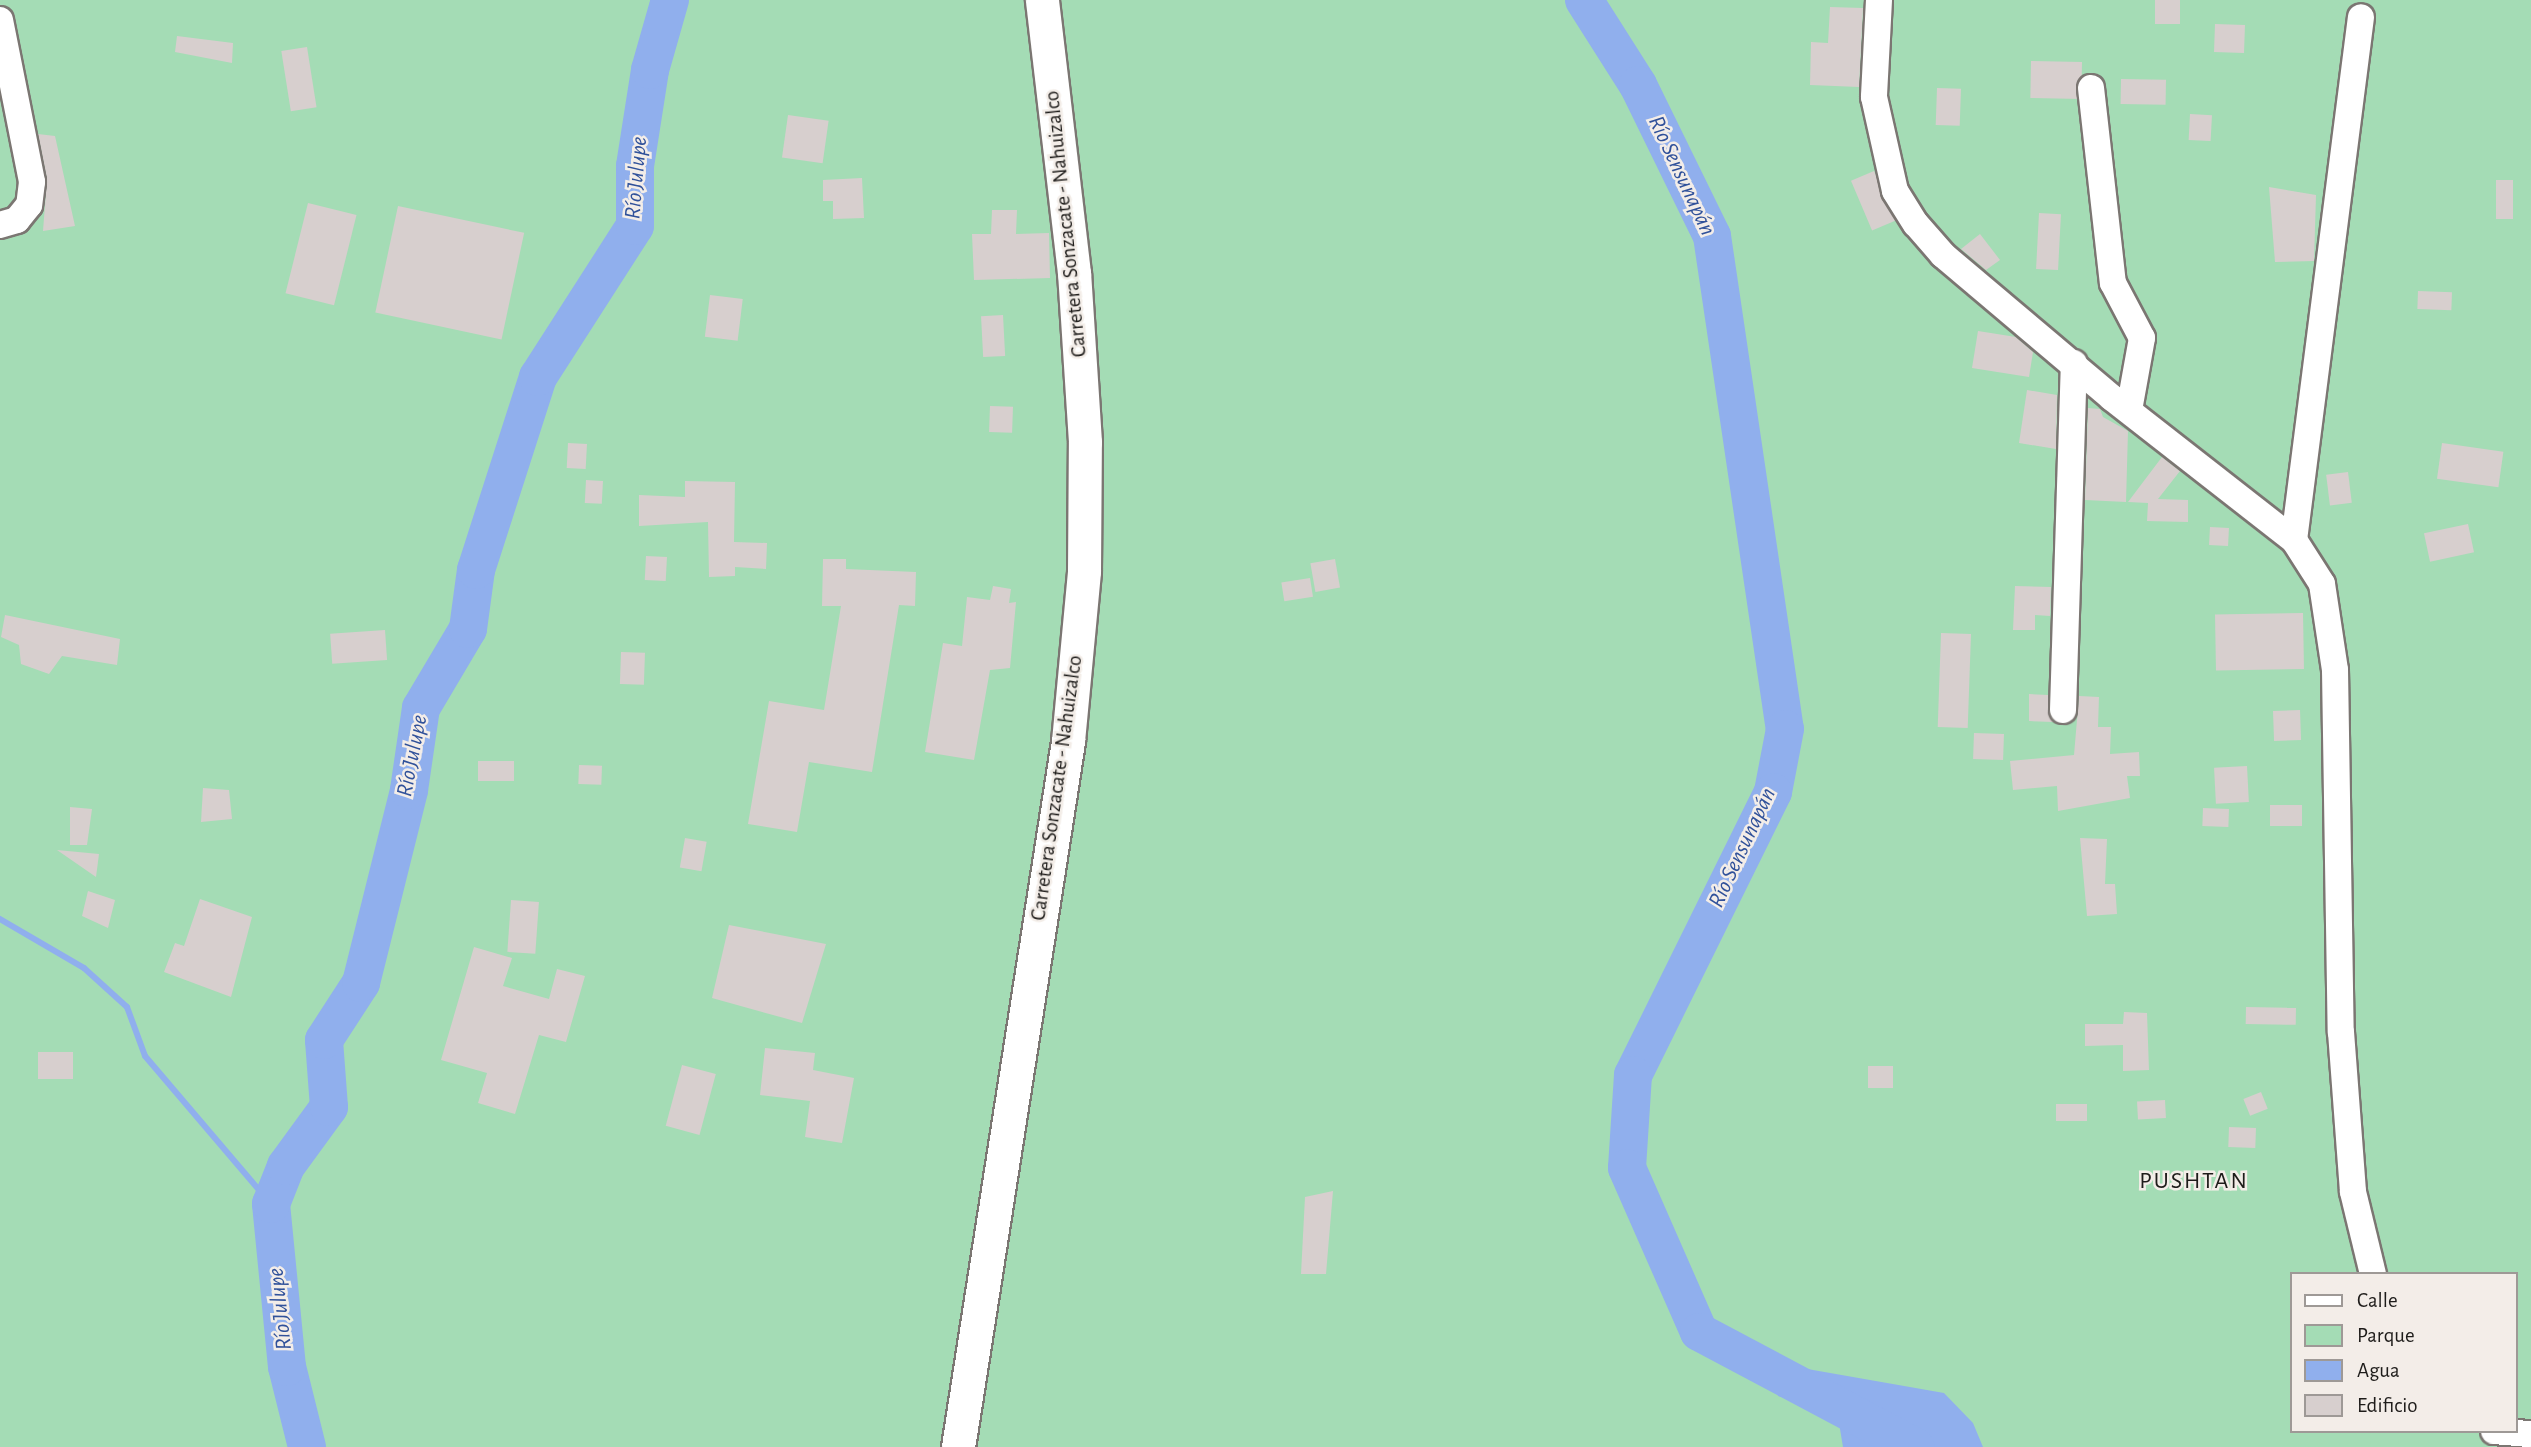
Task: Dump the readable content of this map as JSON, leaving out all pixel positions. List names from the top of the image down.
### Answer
{
  "streets": {
    "street": ["Carretera Sonzacate - Nahuizalco"]
  },
  "districts": ["PUSHTAN"],
  "water": ["Río Sensunapán", "Río Julupe"],
  "legend": [
    "Calle",
    "Parque",
    "Agua",
    "Edificio"
  ]
}
